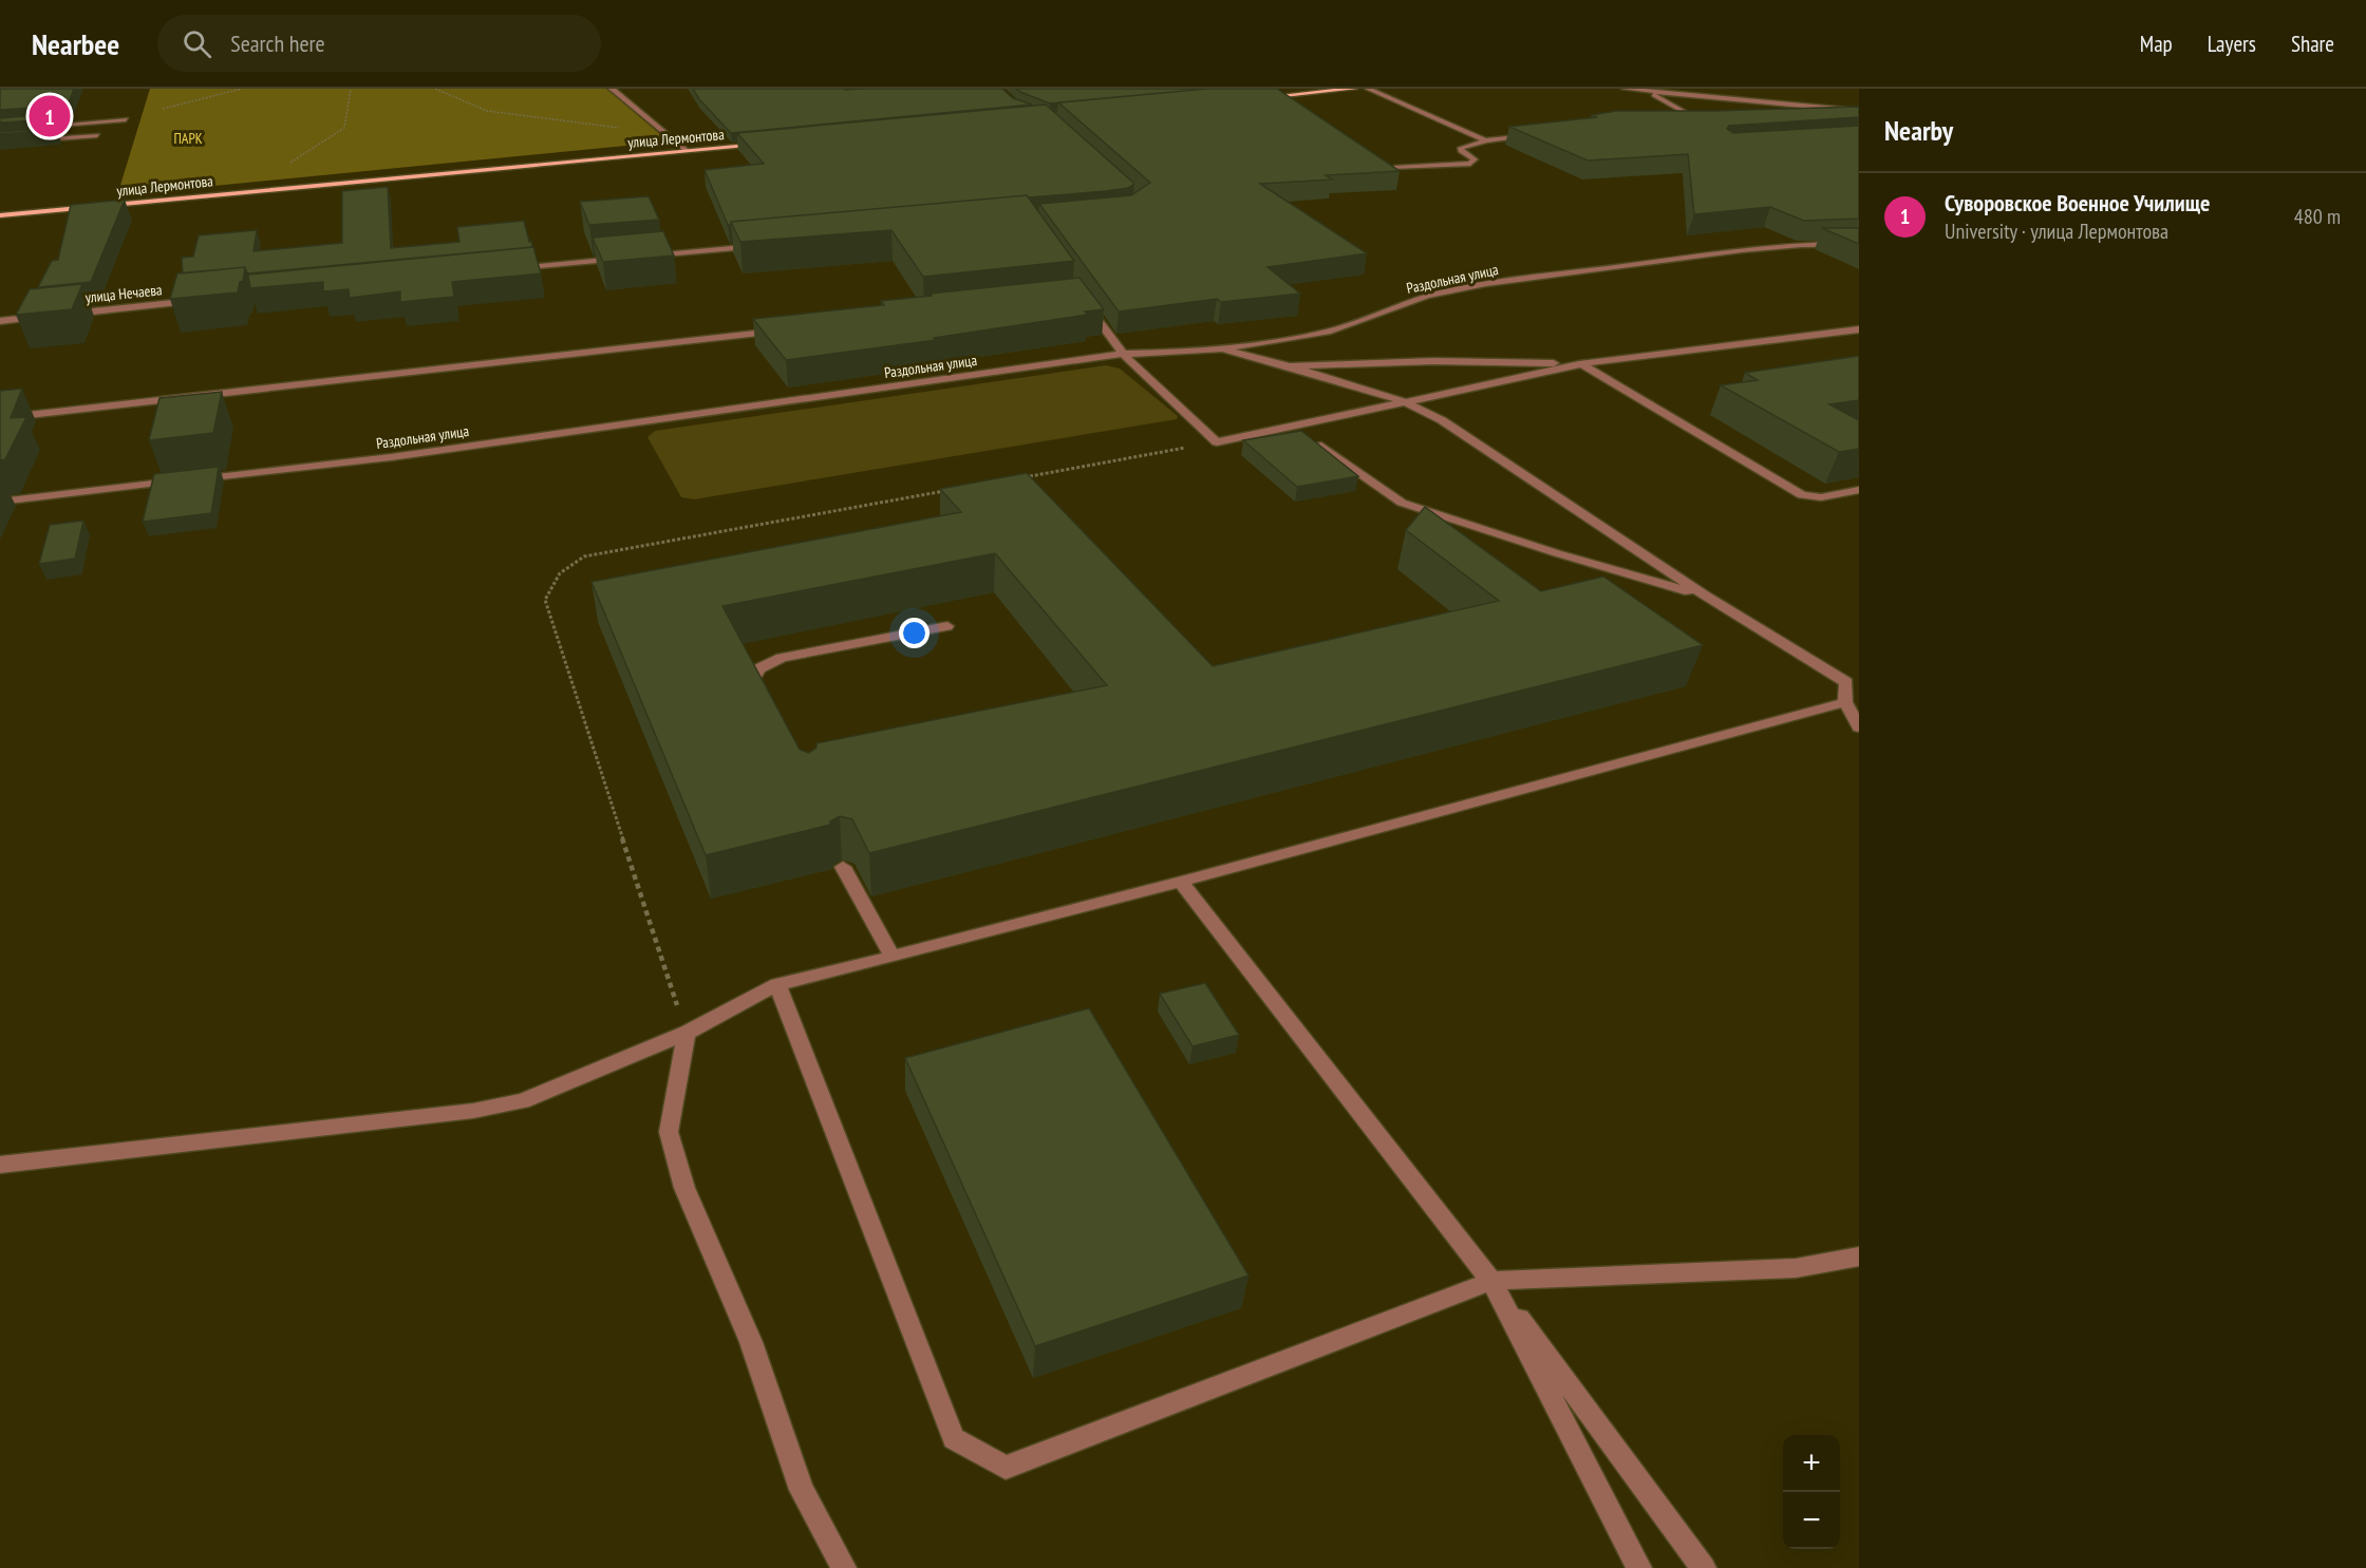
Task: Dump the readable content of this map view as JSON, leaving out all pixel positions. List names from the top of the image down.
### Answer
{
  "streets": {
    "main road": ["улица Лермонтова"],
    "street": ["Раздольная улица", "улица Нечаева"]
  },
  "parks": ["ПАРК"],
  "page": {
    "header": "Nearbee",
    "search": "Search here",
    "nav": ["Map", "Layers", "Share"],
    "heading": "Nearby",
    "pins": "1",
    "list": [
      {
        "mark": "1",
        "name": "Суворовское Военное Училище",
        "note": "University · улица Лермонтова",
        "value": "480 m"
      }
    ],
    "map_buttons": ["+", "−"]
  }
}
